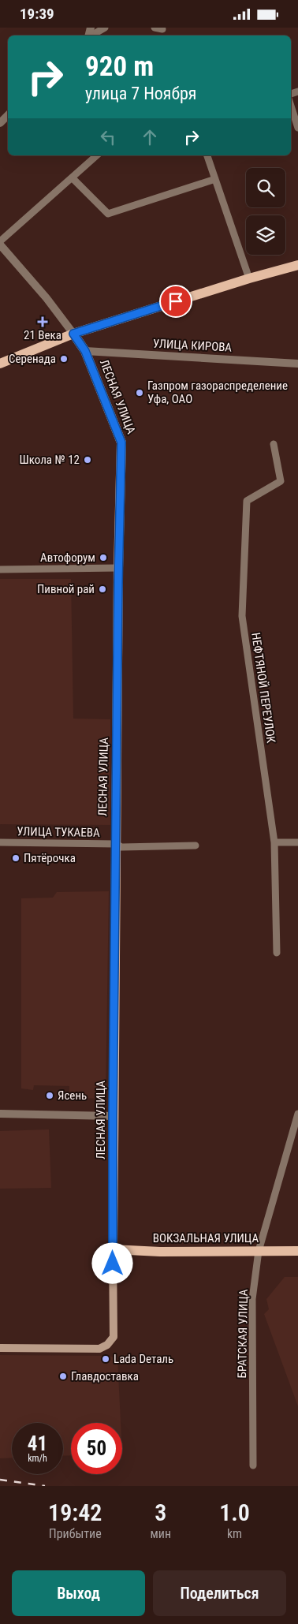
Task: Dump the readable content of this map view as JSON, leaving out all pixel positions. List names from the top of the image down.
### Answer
{
  "streets": {
    "main road": ["ЛЕСНАЯ УЛИЦА", "ВОКЗАЛЬНАЯ УЛИЦА"],
    "street": [
      "УЛИЦА КИРОВА",
      "НЕФТЯНОЙ ПЕРЕУЛОК",
      "УЛИЦА ТУКАЕВА",
      "БРАТСКАЯ УЛИЦА"
    ]
  },
  "crossings": [
    ["УЛИЦА КИРОВА", "ЛЕСНАЯ УЛИЦА"],
    ["ЛЕСНАЯ УЛИЦА", "УЛИЦА ТУКАЕВА"],
    ["ЛЕСНАЯ УЛИЦА", "ВОКЗАЛЬНАЯ УЛИЦА"],
    ["ВОКЗАЛЬНАЯ УЛИЦА", "БРАТСКАЯ УЛИЦА"]
  ],
  "places": {
    "health": ["21 Века"],
    "other": [
      "Серенада",
      "Газпром газораспределение Уфа, ОАО",
      "Школа № 12",
      "Автофорум",
      "Пивной рай",
      "Пятёрочка",
      "Ясень",
      "Lada Dеталь",
      "Главдоставка"
    ]
  },
  "page": {
    "status": "19:39",
    "turn": ["920 m", "улица 7 Ноября"],
    "speed": "41 km/h",
    "limit": "50",
    "eta": [
      "19:42",
      "Прибытие",
      "3",
      "мин",
      "1.0",
      "km"
    ],
    "buttons": ["Выход", "Поделиться"]
  }
}
